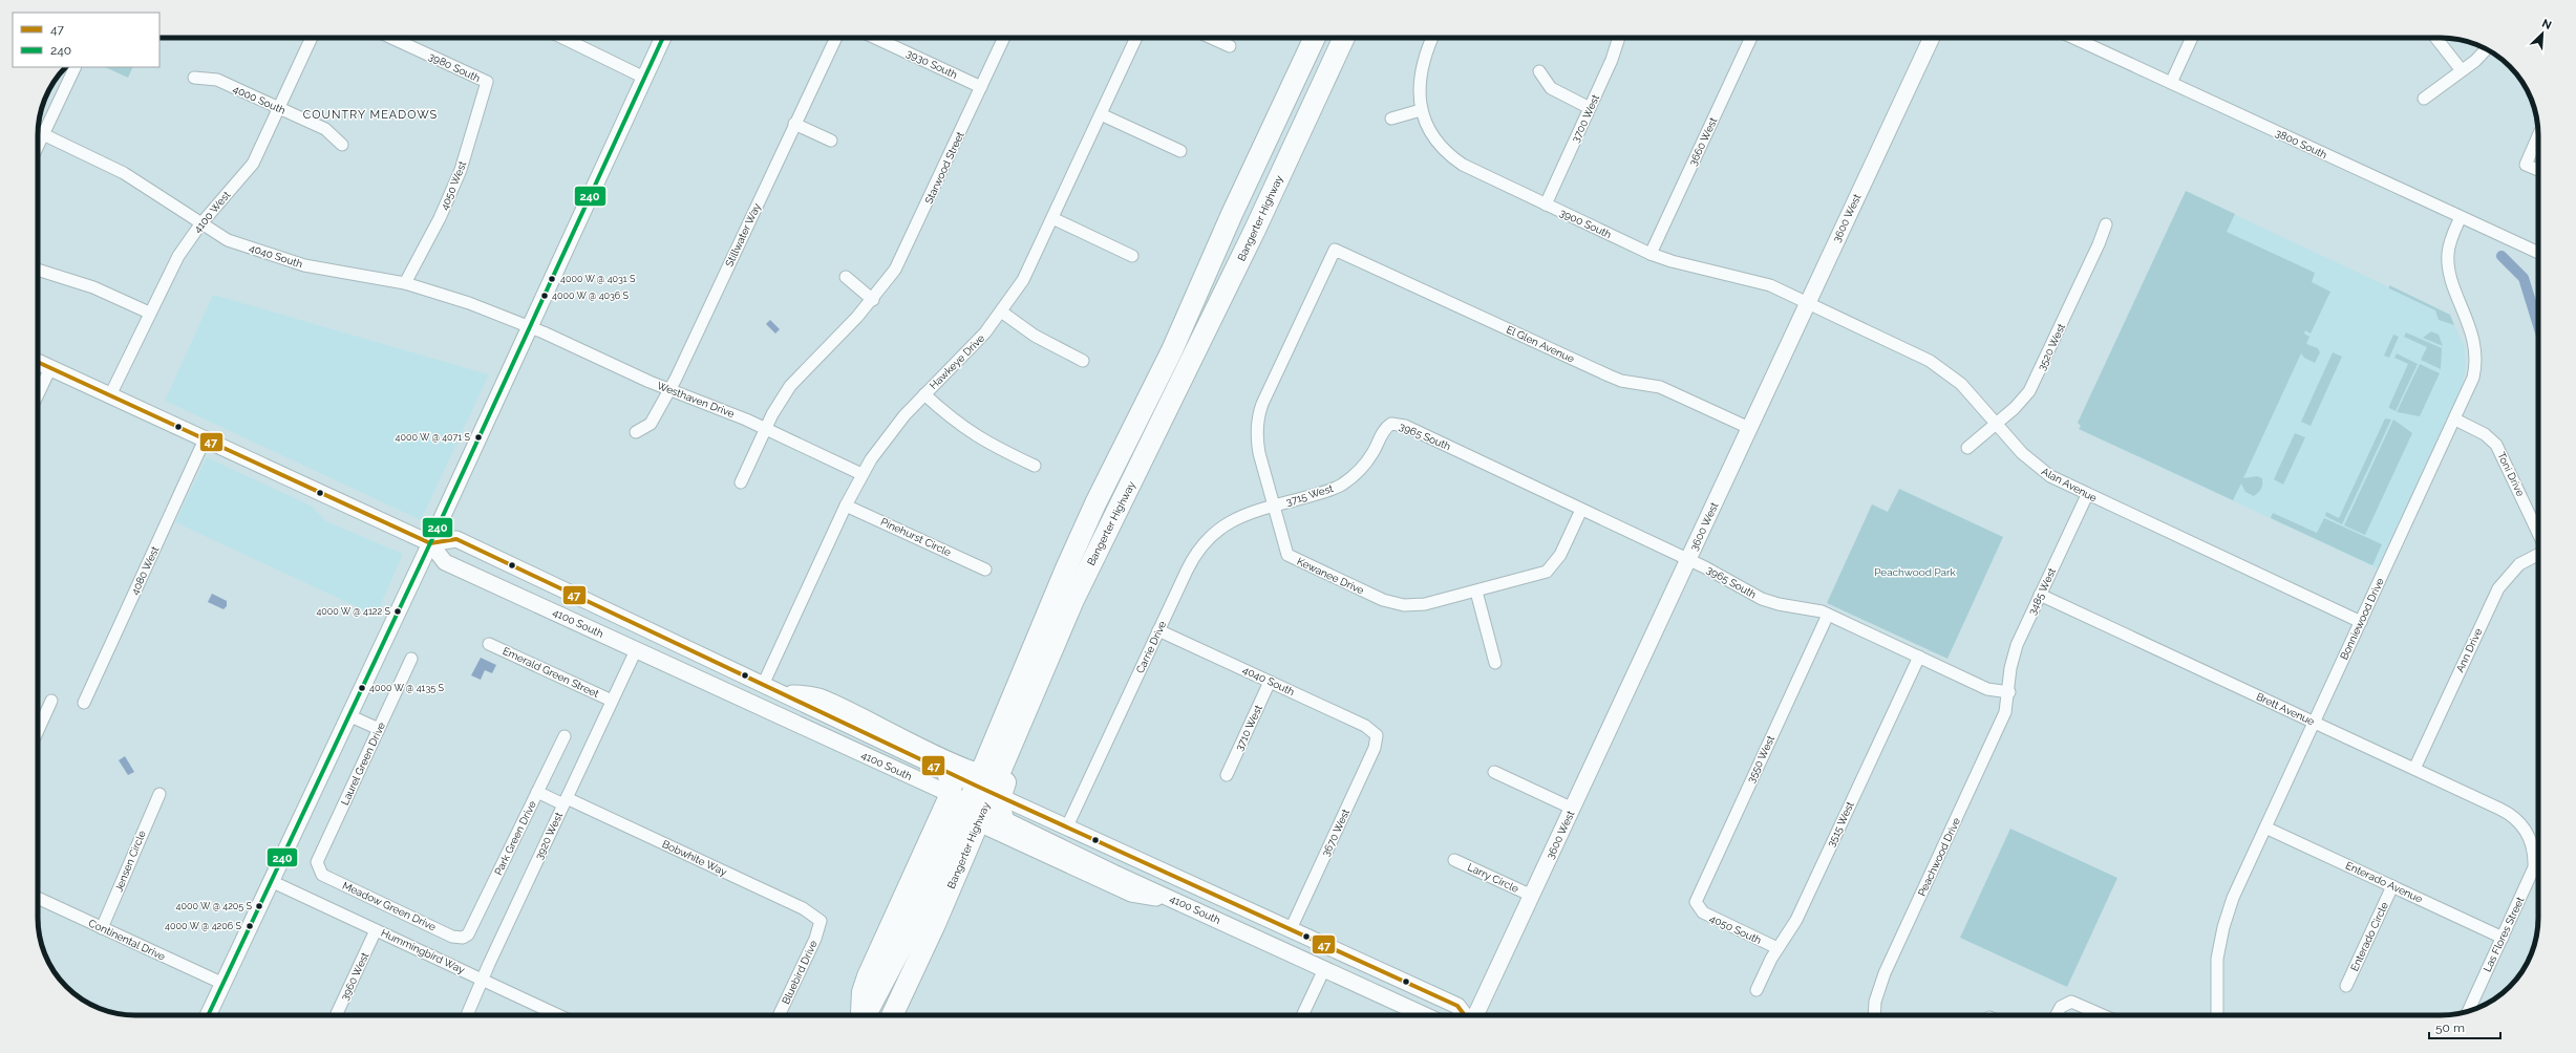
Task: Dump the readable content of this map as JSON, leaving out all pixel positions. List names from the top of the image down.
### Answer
{
  "streets": {
    "highway": ["Bangerter Highway"],
    "main road": ["3600 West", "4100 South"],
    "street": [
      "3930 South",
      "3980 South",
      "4000 South",
      "3700 West",
      "3660 West",
      "3800 South",
      "Starwood Street",
      "4050 West",
      "4100 West",
      "3900 South",
      "Stillwater Way",
      "4040 South",
      "El Glen Avenue",
      "3520 West",
      "Hawkeye Drive",
      "Westhaven Drive",
      "3965 South",
      "Toni Drive",
      "Alan Avenue",
      "3715 West",
      "Pinehurst Circle",
      "4080 West",
      "Kewanee Drive",
      "3485 West",
      "Bonniewood Drive",
      "Carrie Drive",
      "Ann Drive",
      "Emerald Green Street",
      "Brett Avenue",
      "3710 West",
      "3550 West",
      "Laurel Green Drive",
      "3515 West",
      "3670 West",
      "3920 West",
      "Park Green Drive",
      "Peachwood Drive",
      "Bobwhite Way",
      "Jensen Circle",
      "Larry Circle",
      "Enterado Avenue",
      "Meadow Green Drive",
      "4050 South",
      "Las Flores Street",
      "Enterado Circle",
      "Continental Drive",
      "Hummingbird Way",
      "Bluebird Drive",
      "3960 West"
    ]
  },
  "crossings": [
    ["3930 South", "Starwood Street"],
    ["3980 South", "4050 West"],
    ["4000 South", "4100 West"],
    ["3700 West", "3900 South"],
    ["3660 West", "3900 South"],
    ["3800 South", "Bonniewood Drive"],
    ["Starwood Street", "Westhaven Drive"],
    ["4050 West", "4040 South"],
    ["4100 West", "4040 South"],
    ["4100 West", "4100 South"],
    ["Bangerter Highway", "4100 South"],
    ["3600 West", "3900 South"],
    ["3600 West", "El Glen Avenue"],
    ["3600 West", "3965 South"],
    ["3600 West", "Alan Avenue"],
    ["3600 West", "Larry Circle"],
    ["3900 South", "Alan Avenue"],
    ["Stillwater Way", "Westhaven Drive"],
    ["4040 South", "Westhaven Drive"],
    ["4040 South", "Carrie Drive"],
    ["4040 South", "3710 West"],
    ["4040 South", "3670 West"],
    ["El Glen Avenue", "Kewanee Drive"],
    ["3520 West", "Alan Avenue"],
    ["Hawkeye Drive", "Westhaven Drive"],
    ["Hawkeye Drive", "Pinehurst Circle"],
    ["Hawkeye Drive", "4100 South"],
    ["3965 South", "3715 West"],
    ["3965 South", "Kewanee Drive"],
    ["3965 South", "3485 West"],
    ["3965 South", "3550 West"],
    ["3965 South", "3515 West"],
    ["3965 South", "Peachwood Drive"],
    ["Toni Drive", "Bonniewood Drive"],
    ["Alan Avenue", "3485 West"],
    ["Alan Avenue", "Bonniewood Drive"],
    ["3715 West", "Kewanee Drive"],
    ["3715 West", "Carrie Drive"],
    ["4080 West", "4100 South"],
    ["Kewanee Drive", "Carrie Drive"],
    ["3485 West", "Brett Avenue"],
    ["3485 West", "Peachwood Drive"],
    ["Bonniewood Drive", "Brett Avenue"],
    ["Bonniewood Drive", "Enterado Avenue"],
    ["4100 South", "Carrie Drive"],
    ["4100 South", "3670 West"],
    ["4100 South", "3920 West"],
    ["Ann Drive", "Brett Avenue"],
    ["Emerald Green Street", "3920 West"],
    ["Brett Avenue", "Las Flores Street"],
    ["3550 West", "4050 South"],
    ["Laurel Green Drive", "Meadow Green Drive"],
    ["3515 West", "4050 South"],
    ["3920 West", "Bobwhite Way"],
    ["3920 West", "Hummingbird Way"],
    ["Park Green Drive", "Bobwhite Way"],
    ["Park Green Drive", "Meadow Green Drive"],
    ["Bobwhite Way", "Bluebird Drive"],
    ["Jensen Circle", "Continental Drive"],
    ["Enterado Avenue", "Las Flores Street"],
    ["Enterado Avenue", "Enterado Circle"],
    ["Hummingbird Way", "3960 West"]
  ],
  "districts": ["COUNTRY MEADOWS"],
  "parks": ["Peachwood Park"],
  "places": [
    "4000 W @ 4031 S",
    "4000 W @ 4036 S",
    "4000 W @ 4071 S",
    "4000 W @ 4122 S",
    "4000 W @ 4135 S",
    "4000 W @ 4205 S",
    "4000 W @ 4206 S"
  ],
  "lines": ["transit line 240", "transit line 47"],
  "legend": ["47", "240"],
  "scale_bar": "50 m",
  "north": "top right"
}
